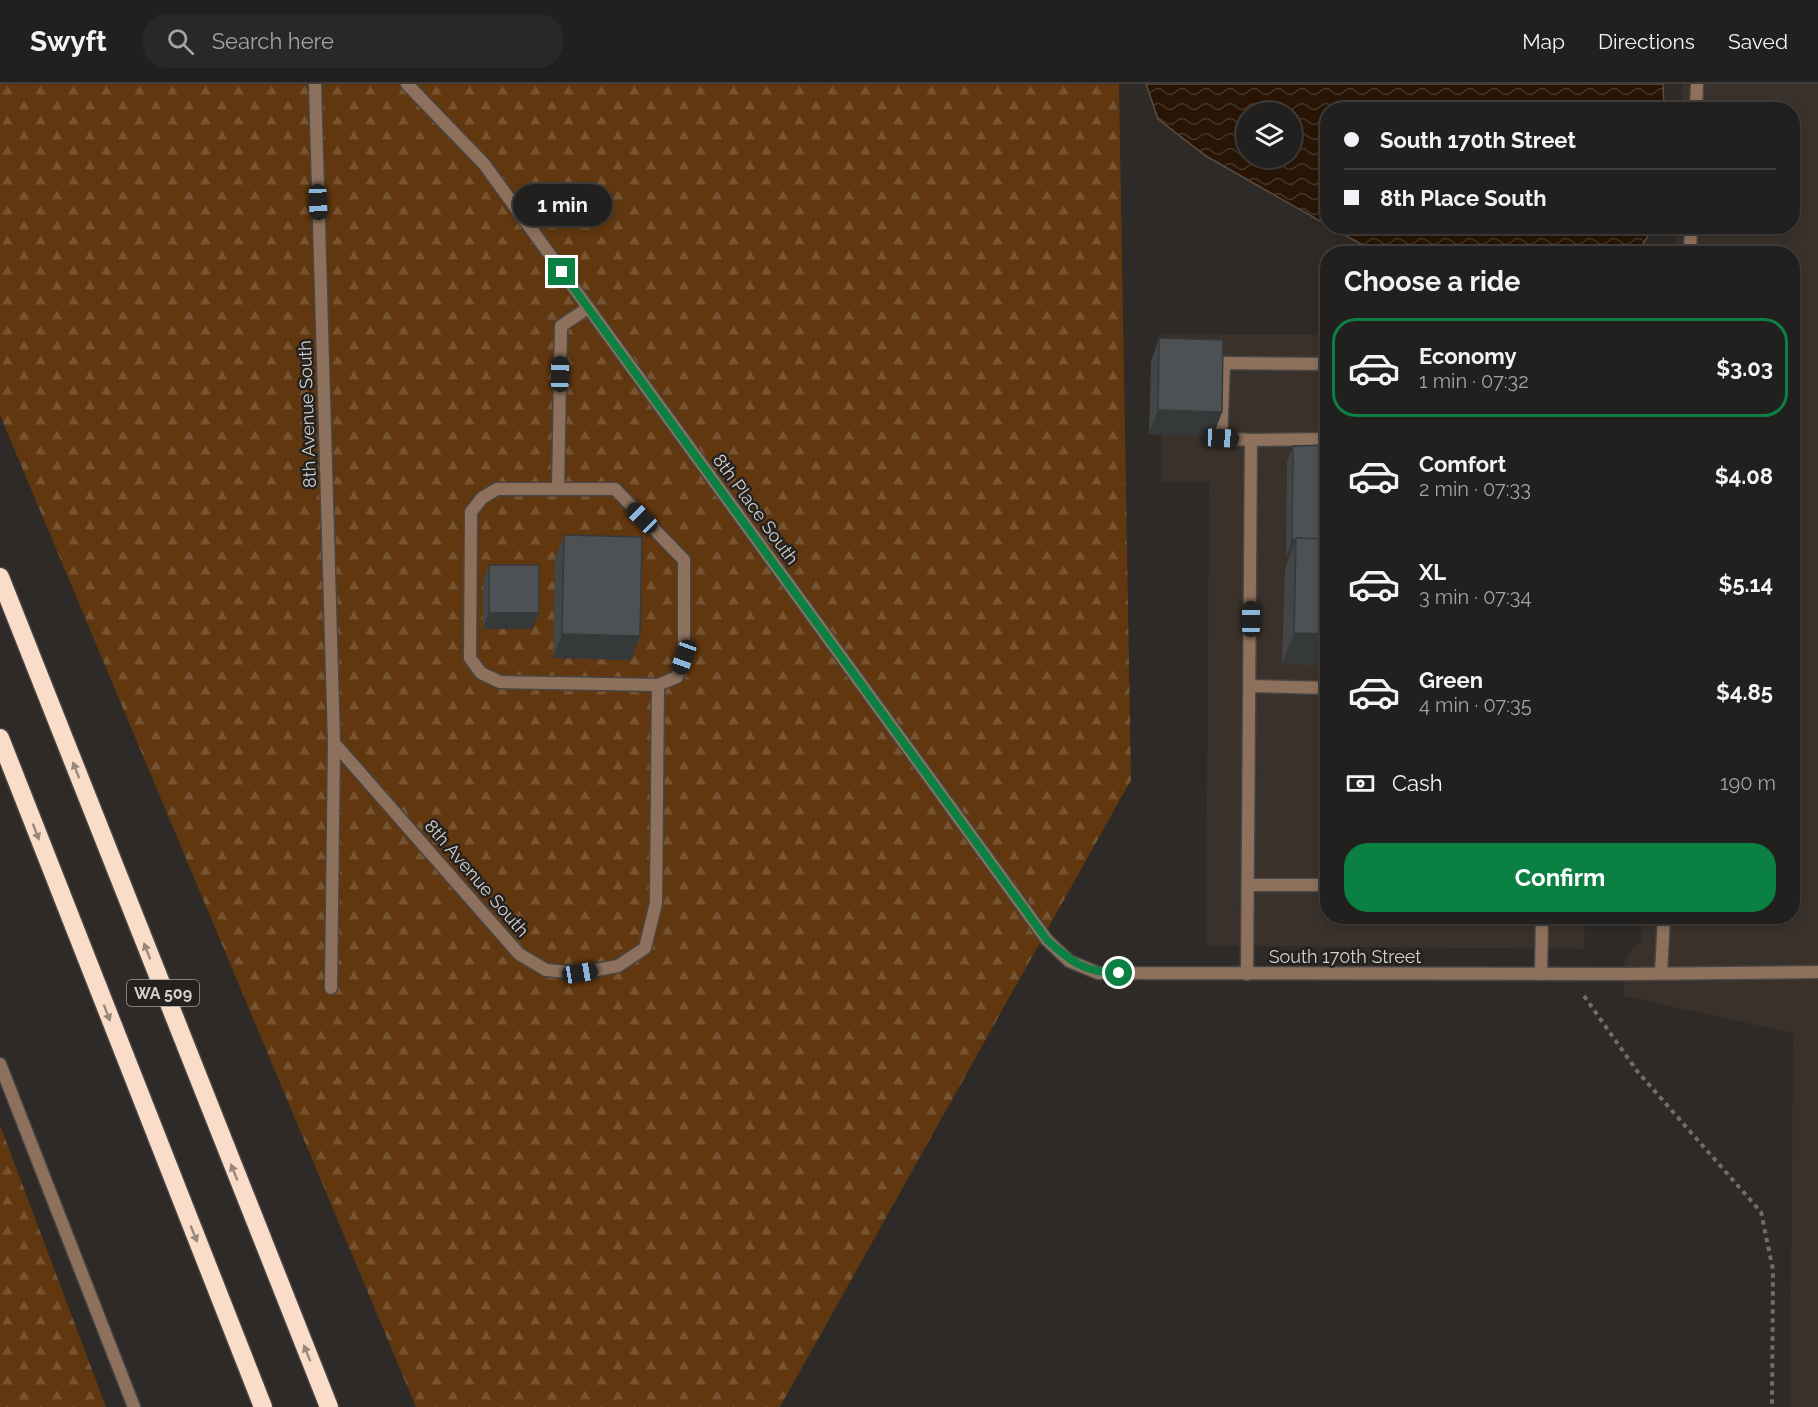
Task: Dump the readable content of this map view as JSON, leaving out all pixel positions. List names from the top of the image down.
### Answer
{
  "streets": {
    "highway": ["WA 509"],
    "street": ["8th Avenue South", "8th Place South", "South 170th Street"]
  },
  "crossings": [
    ["8th Place South", "South 170th Street"]
  ],
  "page": {
    "header": "Swyft",
    "search": "Search here",
    "nav": ["Map", "Directions", "Saved"],
    "banner": ["South 170th Street", "8th Place South"],
    "bubble": "1 min",
    "heading": "Choose a ride",
    "list": [
      {
        "name": "Economy",
        "note": "1 min · 07:32",
        "value": "$3.03"
      },
      {
        "name": "Comfort",
        "note": "2 min · 07:33",
        "value": "$4.08"
      },
      {
        "name": "XL",
        "note": "3 min · 07:34",
        "value": "$5.14"
      },
      {
        "name": "Green",
        "note": "4 min · 07:35",
        "value": "$4.85"
      }
    ],
    "pay": ["Cash", "190 m"],
    "buttons": "Confirm"
  }
}
